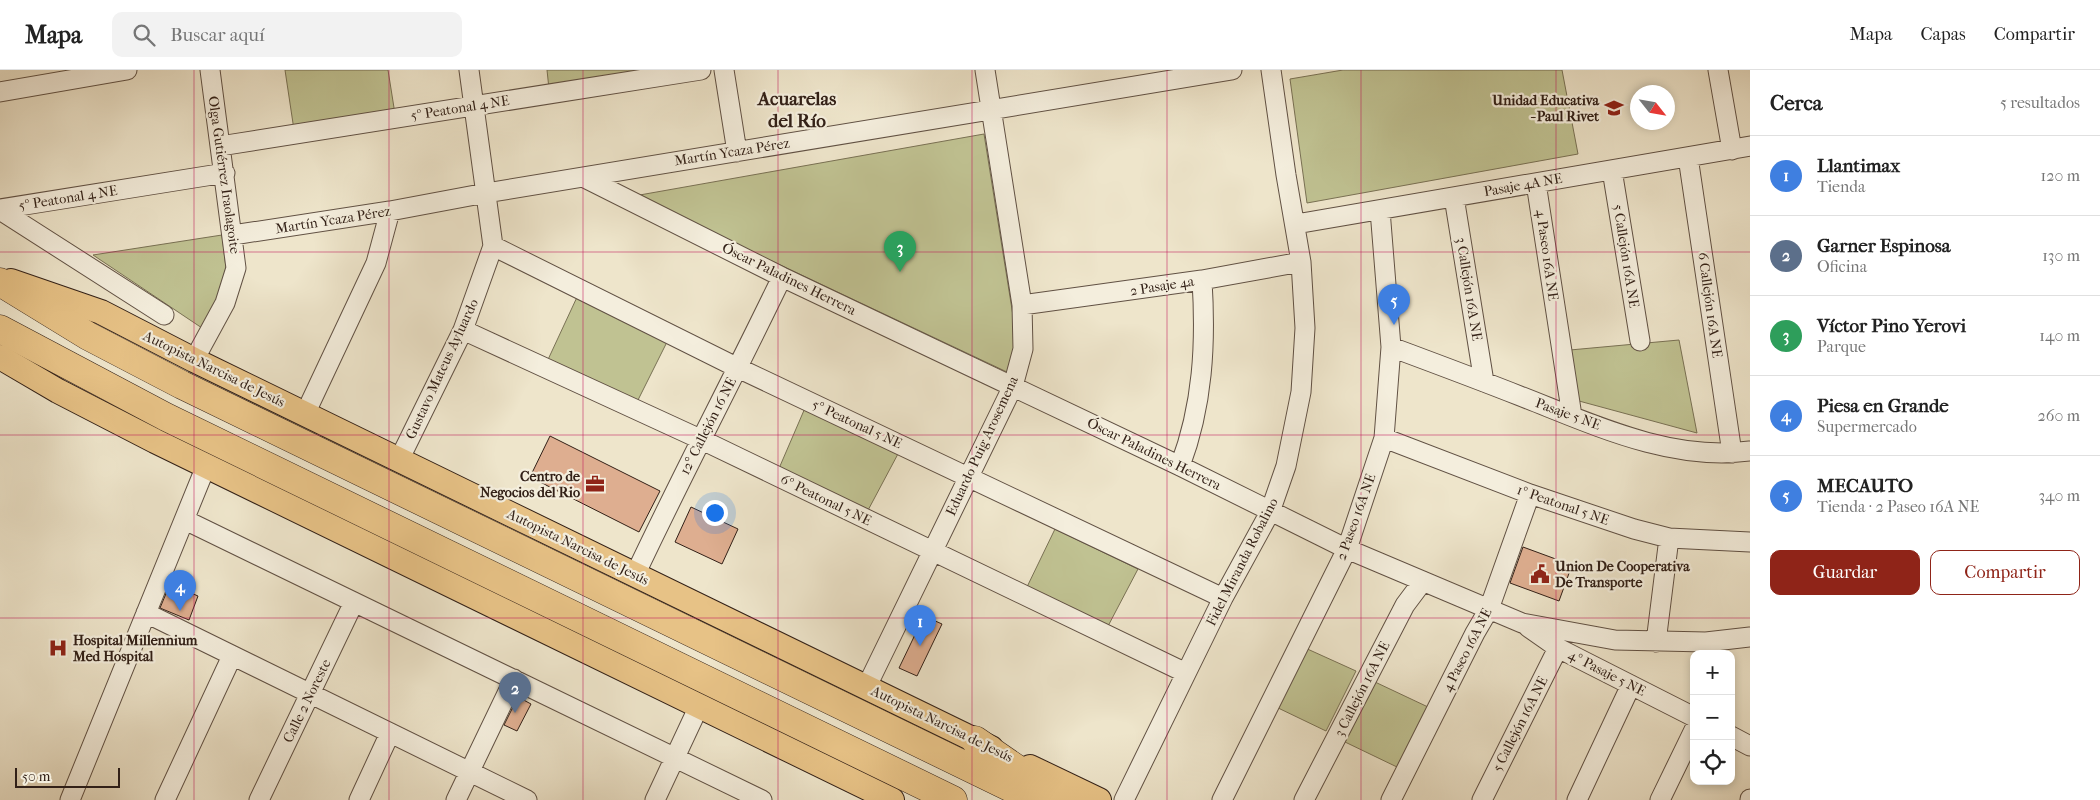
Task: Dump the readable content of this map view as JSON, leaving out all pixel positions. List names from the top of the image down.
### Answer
{
  "streets": {
    "highway": ["Autopista Narcisa de Jesús"],
    "street": [
      "5º Peatonal 4 NE",
      "Martín Ycaza Pérez",
      "Olga Gutiérrez Iraolagoite",
      "Pasaje 4A NE",
      "4 Paseo 16A NE",
      "5 Callejón 16A NE",
      "Óscar Paladines Herrera",
      "2 Pasaje 4a",
      "3 Callejón 16A NE",
      "6 Callejón 16A NE",
      "Gustavo Mateus Ayluardo",
      "Pasaje 5 NE",
      "5º Peatonal 5 NE",
      "12° Callejón 16 NE",
      "Eduardo Puig Arosemena",
      "6º Peatonal 5 NE",
      "1º Peatonal 5 NE",
      "2 Paseo 16A NE",
      "Fidel Miranda Robalino",
      "4º Pasaje 5 NE",
      "Calle 2 Noreste"
    ]
  },
  "crossings": [
    ["5º Peatonal 4 NE", "Olga Gutiérrez Iraolagoite"],
    ["5º Peatonal 4 NE", "Gustavo Mateus Ayluardo"],
    ["Martín Ycaza Pérez", "Olga Gutiérrez Iraolagoite"],
    ["Martín Ycaza Pérez", "Óscar Paladines Herrera"],
    ["Martín Ycaza Pérez", "Gustavo Mateus Ayluardo"],
    ["Martín Ycaza Pérez", "Eduardo Puig Arosemena"],
    ["Olga Gutiérrez Iraolagoite", "Autopista Narcisa de Jesús"],
    ["Pasaje 4A NE", "4 Paseo 16A NE"],
    ["Pasaje 4A NE", "5 Callejón 16A NE"],
    ["Pasaje 4A NE", "3 Callejón 16A NE"],
    ["Pasaje 4A NE", "6 Callejón 16A NE"],
    ["Pasaje 4A NE", "2 Paseo 16A NE"],
    ["Pasaje 4A NE", "Fidel Miranda Robalino"],
    ["4 Paseo 16A NE", "Óscar Paladines Herrera"],
    ["4 Paseo 16A NE", "Pasaje 5 NE"],
    ["4 Paseo 16A NE", "1º Peatonal 5 NE"],
    ["5 Callejón 16A NE", "4º Pasaje 5 NE"],
    ["Óscar Paladines Herrera", "3 Callejón 16A NE"],
    ["Óscar Paladines Herrera", "12° Callejón 16 NE"],
    ["Óscar Paladines Herrera", "Eduardo Puig Arosemena"],
    ["Óscar Paladines Herrera", "2 Paseo 16A NE"],
    ["Óscar Paladines Herrera", "Fidel Miranda Robalino"],
    ["Óscar Paladines Herrera", "4º Pasaje 5 NE"],
    ["2 Pasaje 4a", "Eduardo Puig Arosemena"],
    ["2 Pasaje 4a", "Fidel Miranda Robalino"],
    ["3 Callejón 16A NE", "Pasaje 5 NE"],
    ["6 Callejón 16A NE", "Pasaje 5 NE"],
    ["Autopista Narcisa de Jesús", "Gustavo Mateus Ayluardo"],
    ["Autopista Narcisa de Jesús", "12° Callejón 16 NE"],
    ["Autopista Narcisa de Jesús", "Eduardo Puig Arosemena"],
    ["Gustavo Mateus Ayluardo", "5º Peatonal 5 NE"],
    ["Gustavo Mateus Ayluardo", "6º Peatonal 5 NE"],
    ["Pasaje 5 NE", "2 Paseo 16A NE"],
    ["5º Peatonal 5 NE", "12° Callejón 16 NE"],
    ["5º Peatonal 5 NE", "Eduardo Puig Arosemena"],
    ["5º Peatonal 5 NE", "Fidel Miranda Robalino"],
    ["12° Callejón 16 NE", "6º Peatonal 5 NE"],
    ["Eduardo Puig Arosemena", "6º Peatonal 5 NE"],
    ["6º Peatonal 5 NE", "Fidel Miranda Robalino"],
    ["1º Peatonal 5 NE", "2 Paseo 16A NE"]
  ],
  "districts": ["Acuarelas del Río"],
  "places": {
    "school or university": ["Unidad Educativa - Paul Rivet"],
    "office": ["Centro de Negocios del Rio"],
    "public building": ["Union De Cooperativa De Transporte"],
    "hospital": ["Hospital Millennium Med Hospital"]
  },
  "scale_bar": "50 m",
  "north": "bottom right",
  "page": {
    "header": "Mapa",
    "search": "Buscar aquí",
    "nav": ["Mapa", "Capas", "Compartir"],
    "heading": ["Cerca", "5 resultados"],
    "list": [
      {
        "mark": "1",
        "name": "Llantimax",
        "note": "Tienda",
        "value": "120 m"
      },
      {
        "mark": "2",
        "name": "Garner Espinosa",
        "note": "Oficina",
        "value": "130 m"
      },
      {
        "mark": "3",
        "name": "Víctor Pino Yerovi",
        "note": "Parque",
        "value": "140 m"
      },
      {
        "mark": "4",
        "name": "Piesa en Grande",
        "note": "Supermercado",
        "value": "260 m"
      },
      {
        "mark": "5",
        "name": "MECAUTO",
        "note": "Tienda · 2 Paseo 16A NE",
        "value": "340 m"
      }
    ],
    "pins": [
      "3",
      "5",
      "4",
      "1",
      "2"
    ],
    "buttons": ["Guardar", "Compartir"],
    "map_buttons": ["+", "−"],
    "scale": "50 m"
  }
}
